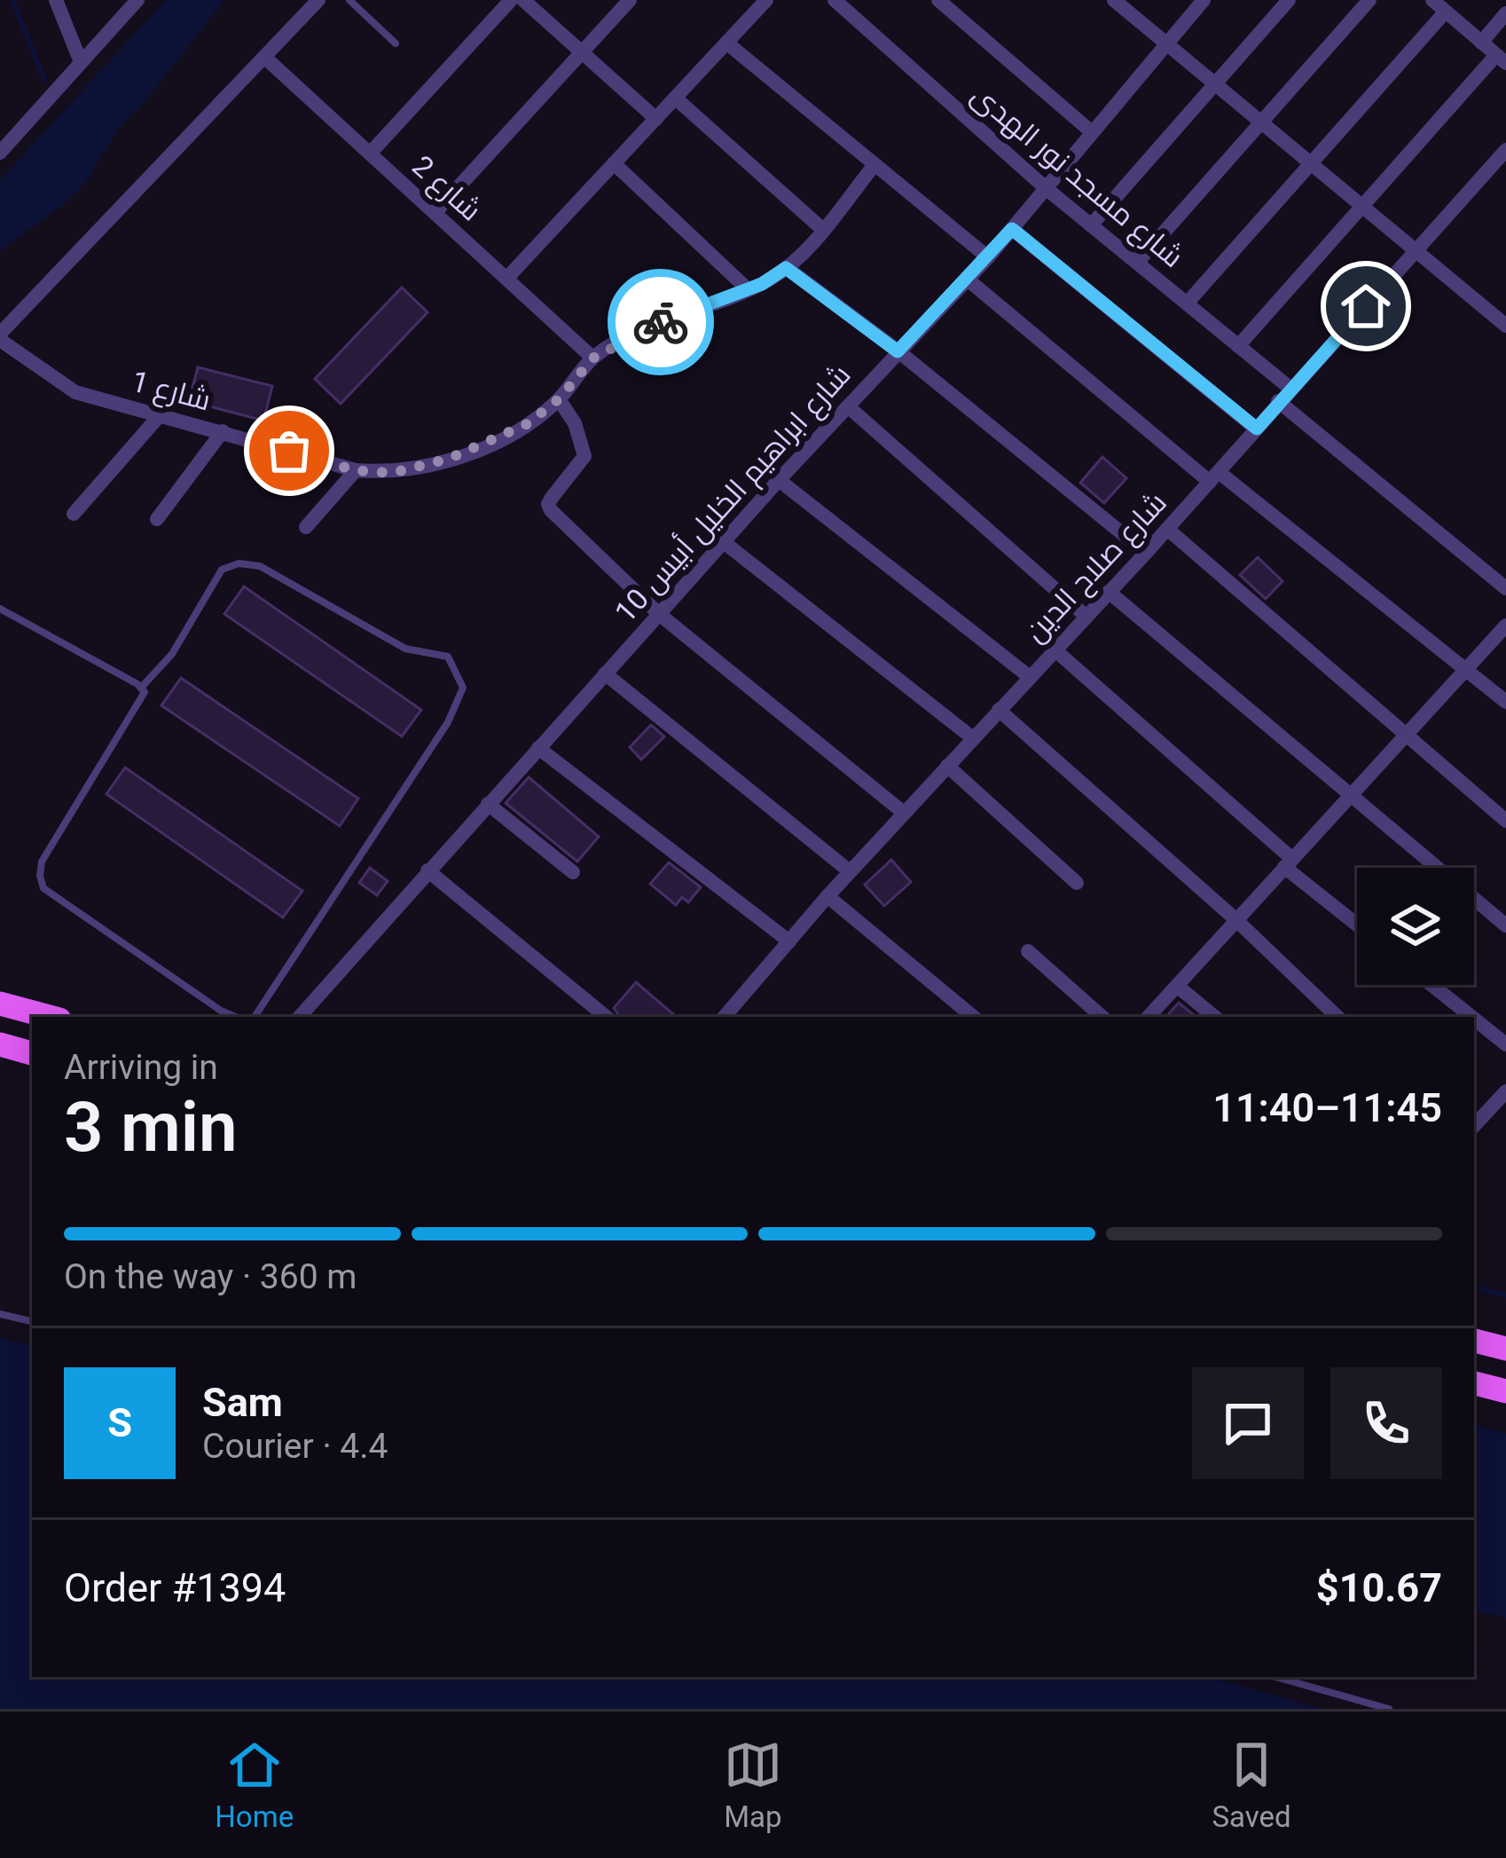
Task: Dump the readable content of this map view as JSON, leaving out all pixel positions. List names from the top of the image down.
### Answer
{
  "streets": {
    "street": [
      "شارع مسجد نور الهدى",
      "شارع 2",
      "شارع 1",
      "شارع ابراهيم الخليل أبيس 10",
      "شارع صلاح الدين"
    ]
  },
  "crossings": [
    ["شارع مسجد نور الهدى", "شارع ابراهيم الخليل أبيس 10"],
    ["شارع مسجد نور الهدى", "شارع صلاح الدين"],
    ["شارع 2", "شارع 1"]
  ],
  "page": {
    "heading": ["3 min", "Arriving in", "11:40–11:45"],
    "panel": [
      "Sam",
      "Courier · 4.4",
      "Order #1394",
      "$10.67"
    ],
    "bar": "On the way · 360 m",
    "round": "S",
    "tabs": ["Home", "Map", "Saved"]
  }
}
